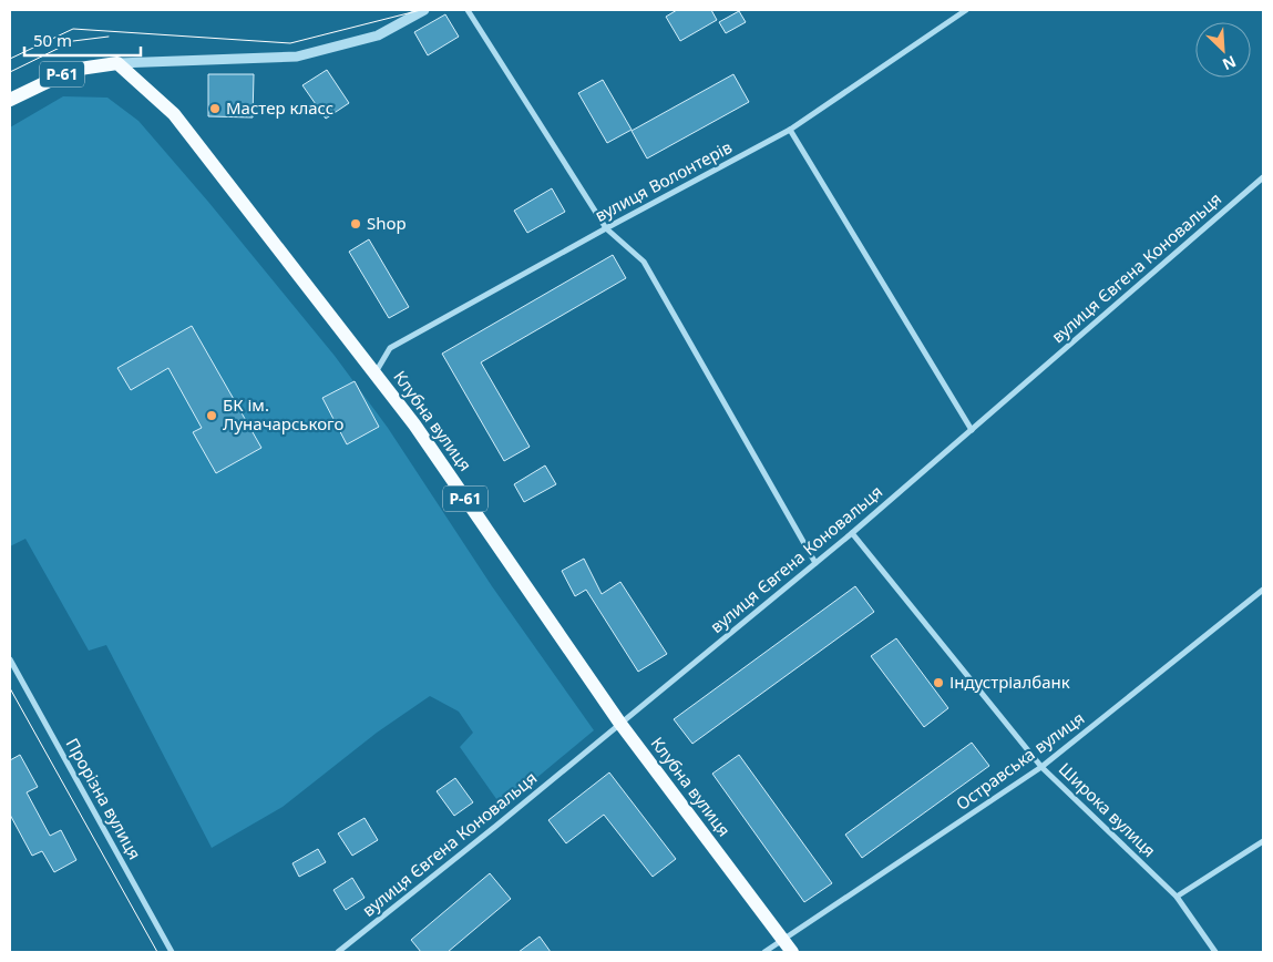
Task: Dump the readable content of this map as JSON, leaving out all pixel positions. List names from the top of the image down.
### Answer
{
  "streets": {
    "main road": ["Р-61", "Клубна вулиця"],
    "street": [
      "вулиця Волонтерів",
      "вулиця Євгена Коновальця",
      "Остравська вулиця",
      "Прорізна вулиця",
      "Широка вулиця"
    ]
  },
  "crossings": [
    ["Р-61", "Клубна вулиця"],
    ["вулиця Волонтерів", "Клубна вулиця"],
    ["вулиця Євгена Коновальця", "Клубна вулиця"],
    ["вулиця Євгена Коновальця", "Широка вулиця"],
    ["Клубна вулиця", "Остравська вулиця"],
    ["Остравська вулиця", "Широка вулиця"]
  ],
  "places": [
    "Мастер класс",
    "Shop",
    "БК ім. Луначарського",
    "Індустріалбанк"
  ],
  "scale_bar": "50 m",
  "north": "bottom right"
}
